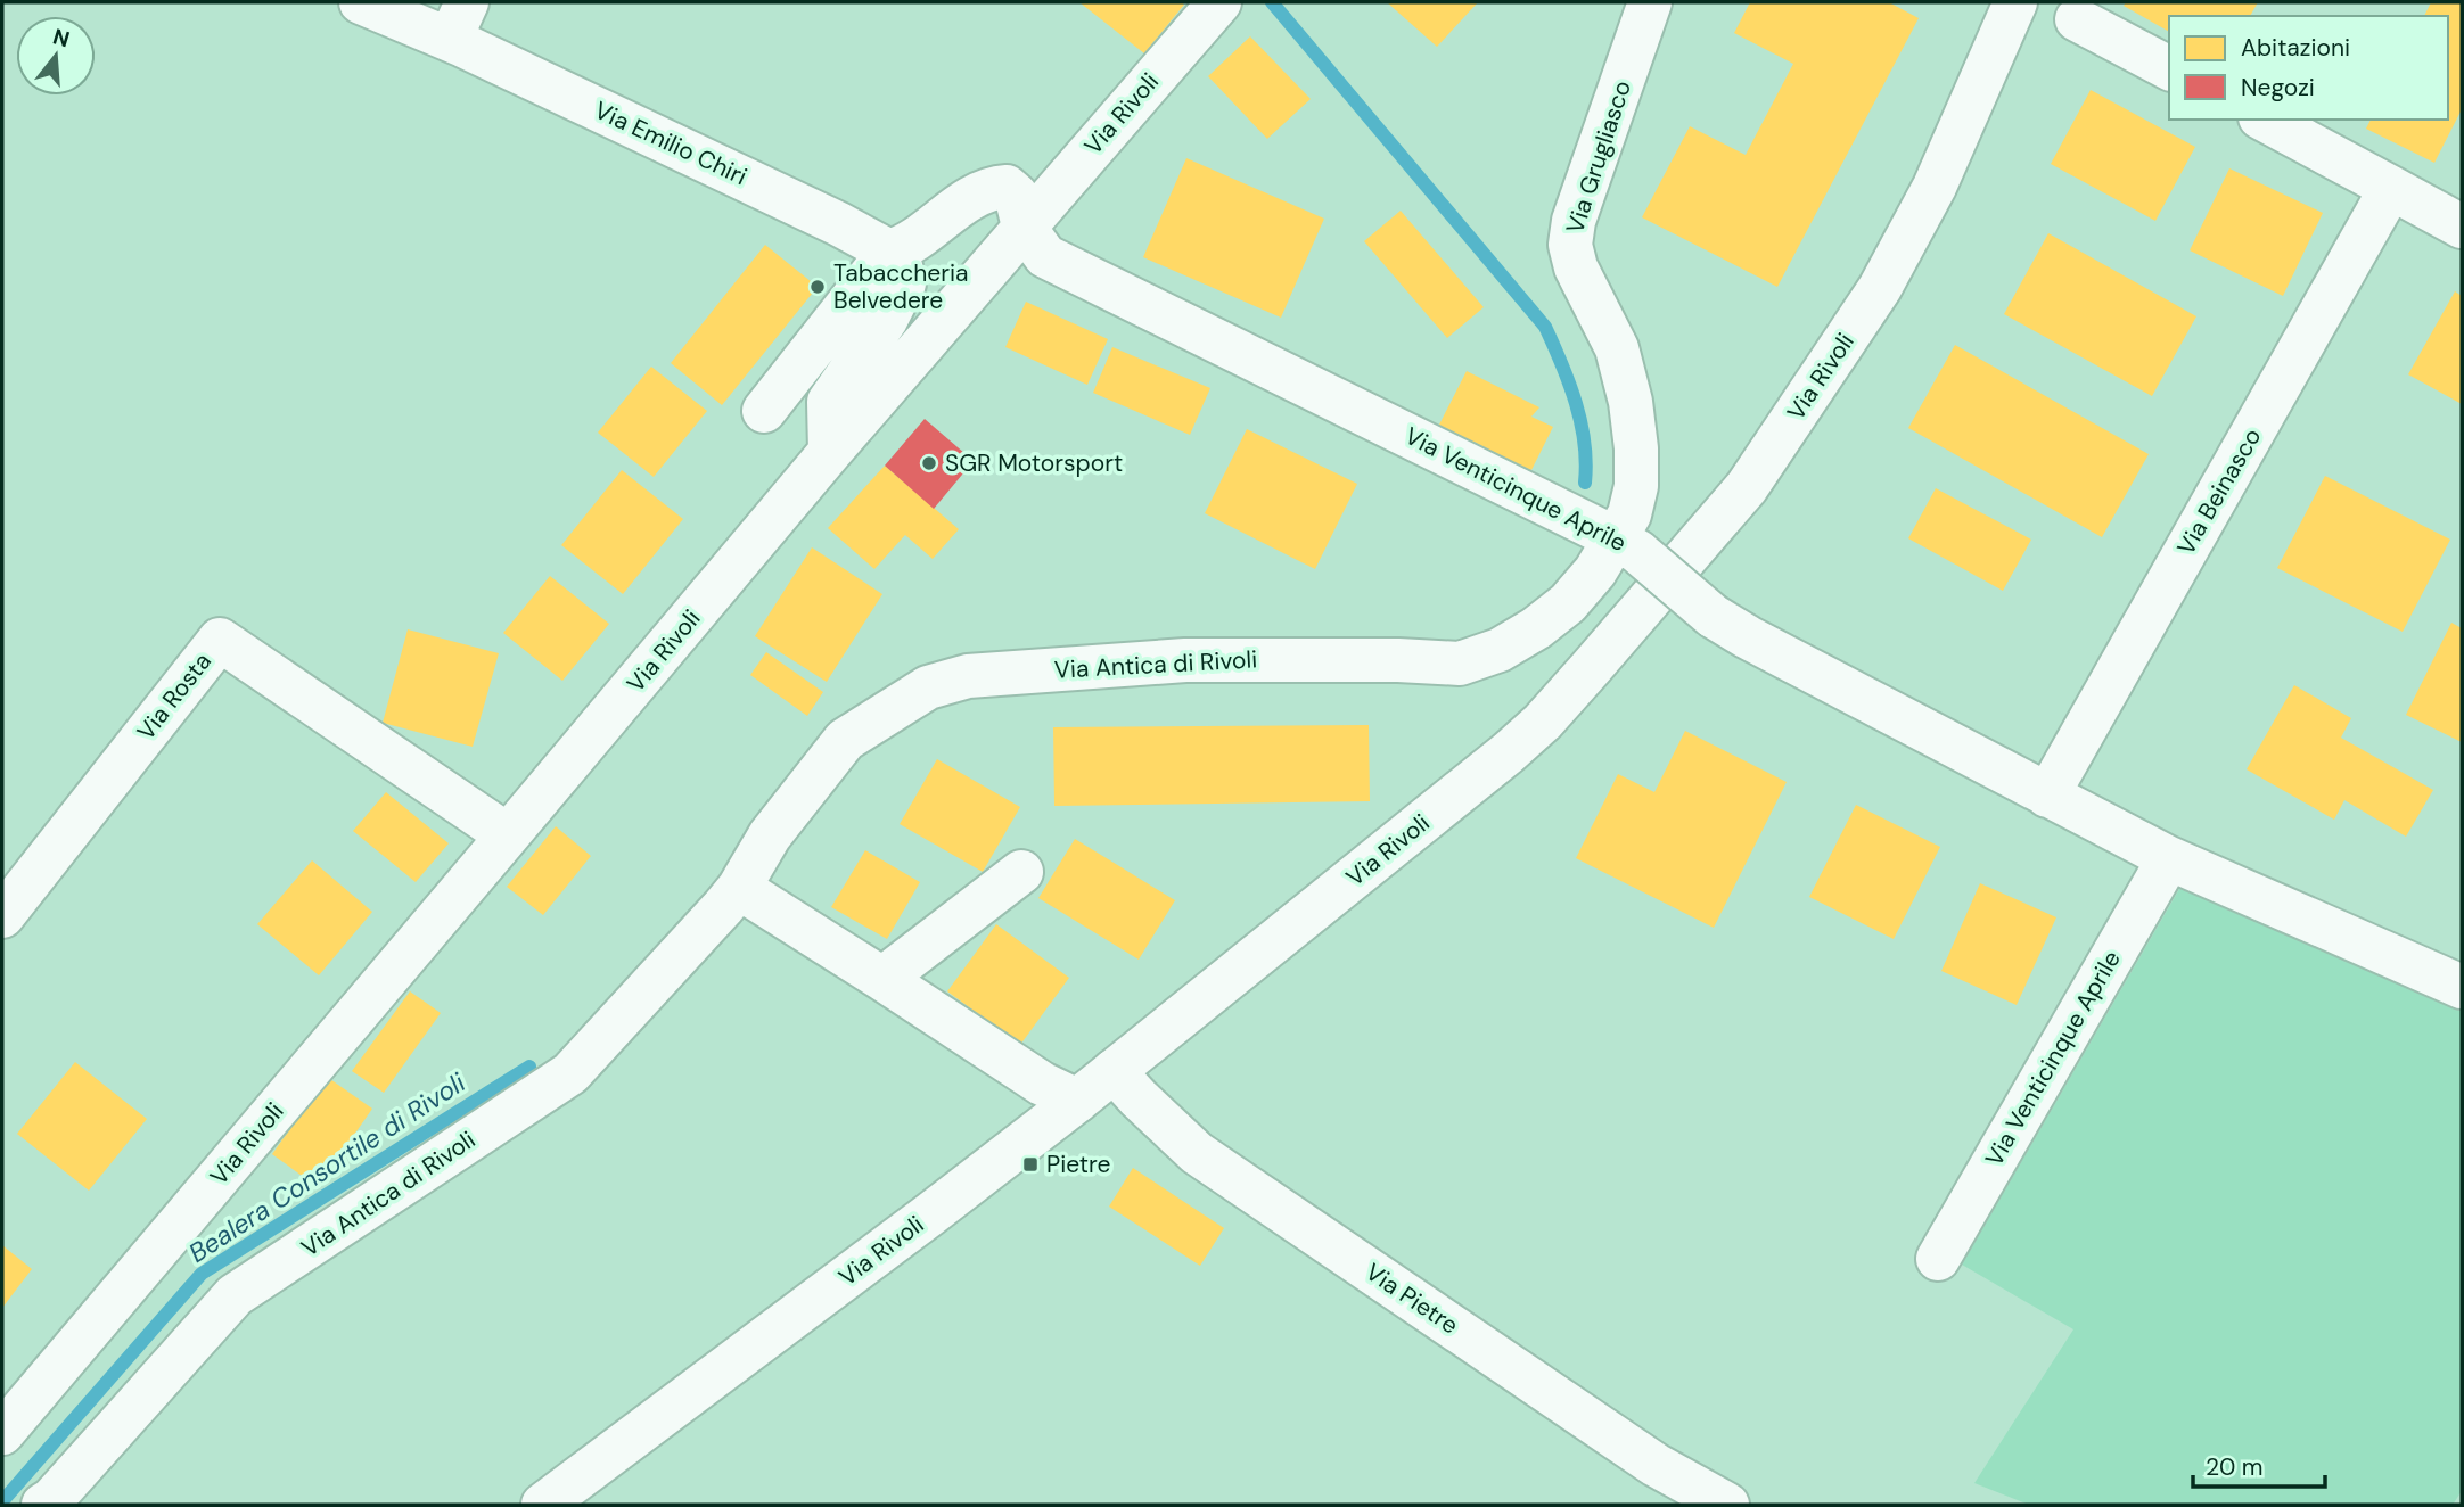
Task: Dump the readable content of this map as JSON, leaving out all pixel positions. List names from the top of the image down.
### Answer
{
  "streets": {
    "street": [
      "Via Rivoli",
      "Via Emilio Chiri",
      "Via Grugliasco",
      "Via Venticinque Aprile",
      "Via Beinasco",
      "Via Antica di Rivoli",
      "Via Rosta",
      "Via Pietre"
    ]
  },
  "crossings": [
    ["Via Rivoli", "Via Venticinque Aprile"],
    ["Via Rivoli", "Via Rosta"],
    ["Via Rivoli", "Via Pietre"],
    ["Via Grugliasco", "Via Venticinque Aprile"],
    ["Via Grugliasco", "Via Antica di Rivoli"],
    ["Via Venticinque Aprile", "Via Beinasco"],
    ["Via Venticinque Aprile", "Via Antica di Rivoli"]
  ],
  "water": ["Bealera Consortile di Rivoli"],
  "places": {
    "other": ["Tabaccheria Belvedere", "SGR Motorsport"],
    "transit": ["Pietre"]
  },
  "legend": ["Abitazioni", "Negozi"],
  "scale_bar": "20 m",
  "north": "top"
}
